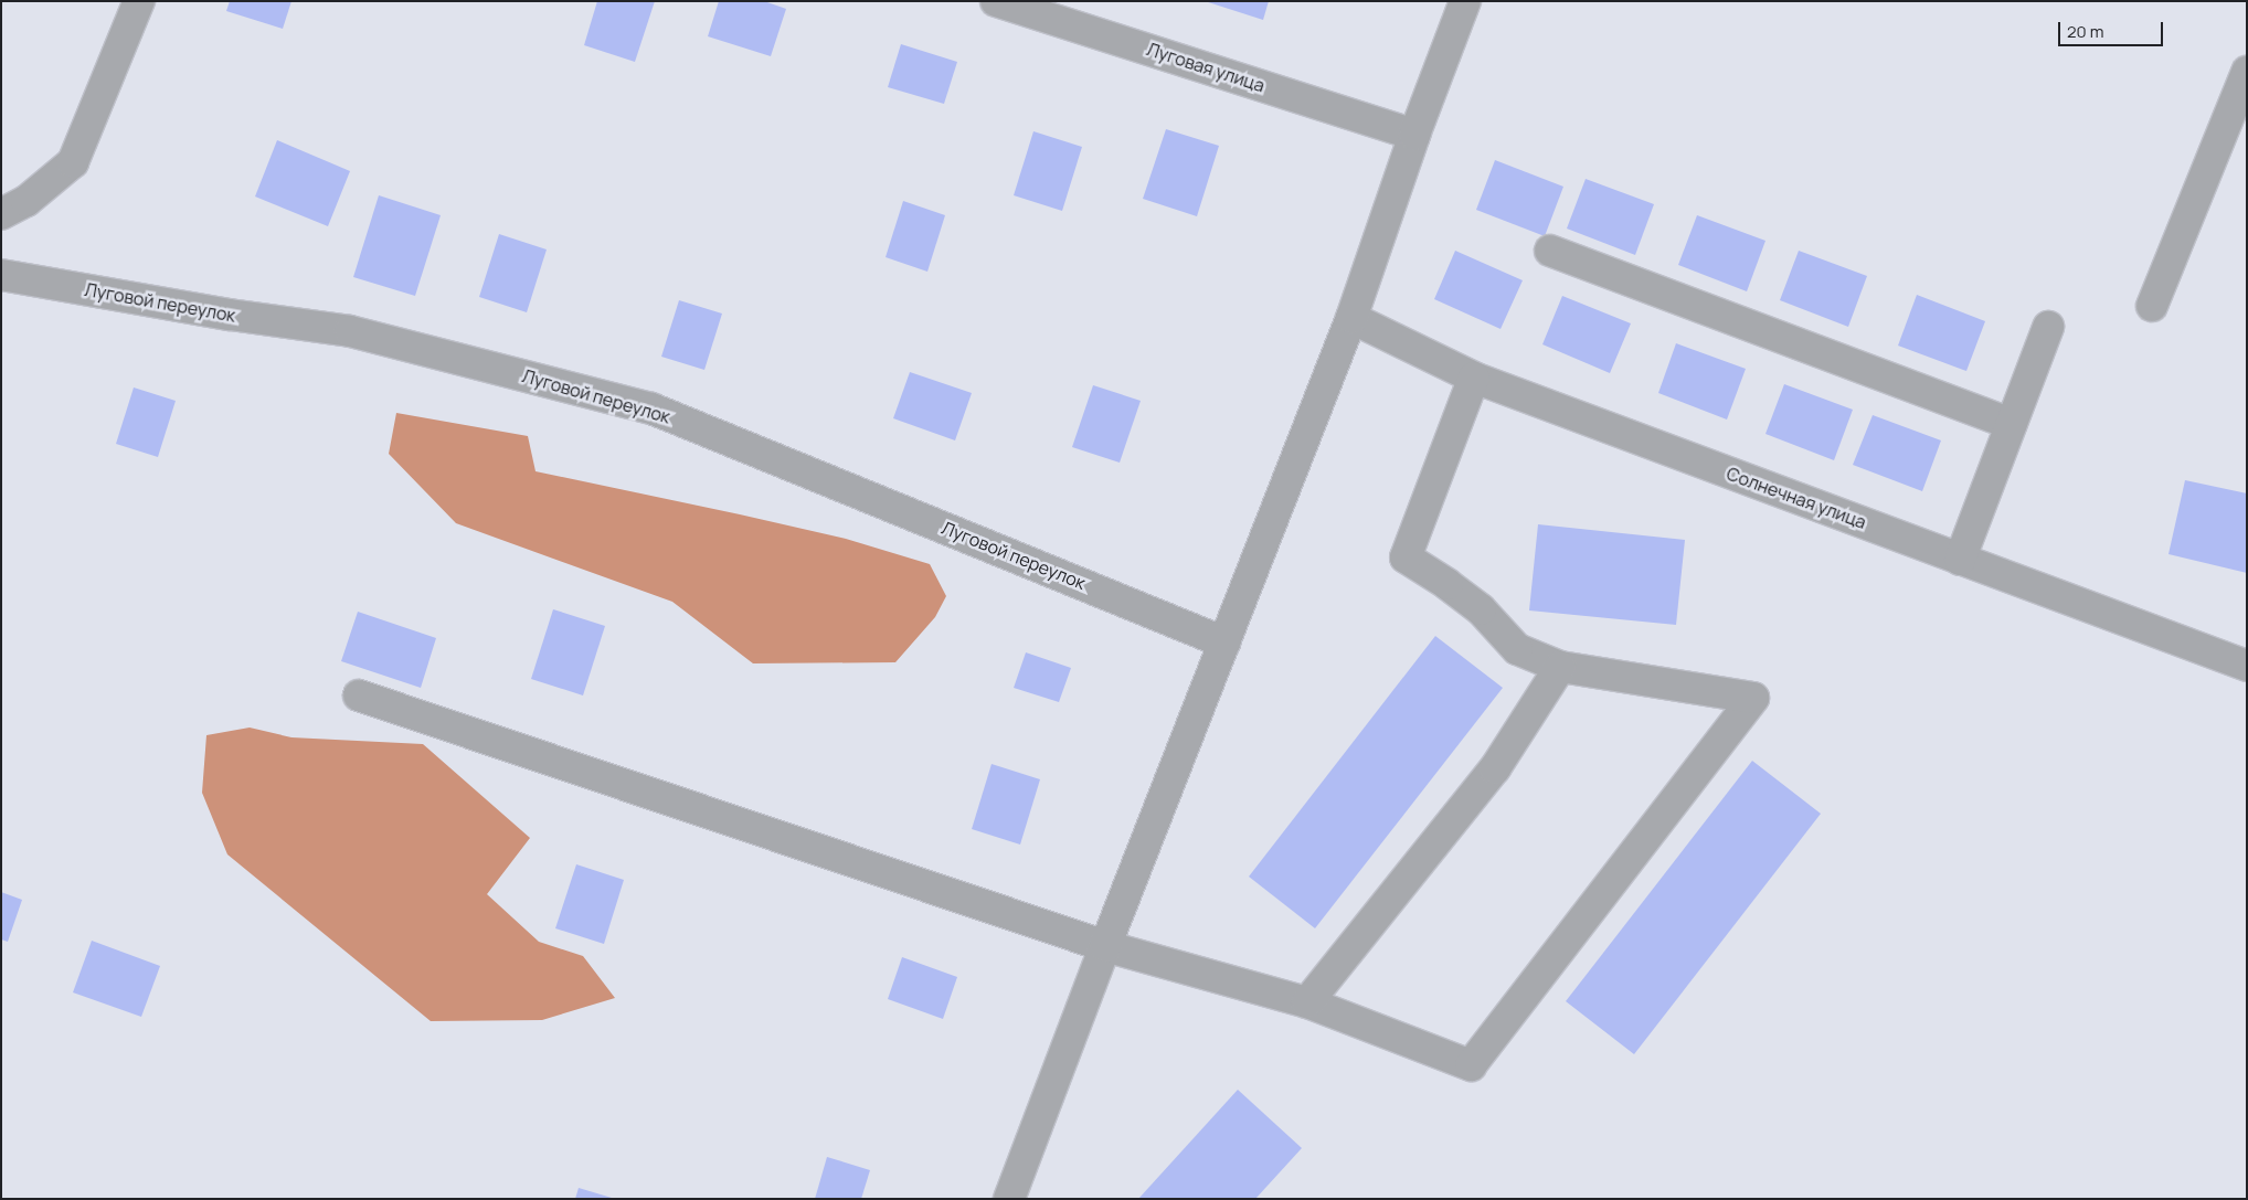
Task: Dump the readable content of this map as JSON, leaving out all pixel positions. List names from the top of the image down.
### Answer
{
  "streets": {
    "street": ["Луговая улица", "Луговой переулок", "Солнечная улица"]
  },
  "scale_bar": "20 m"
}
